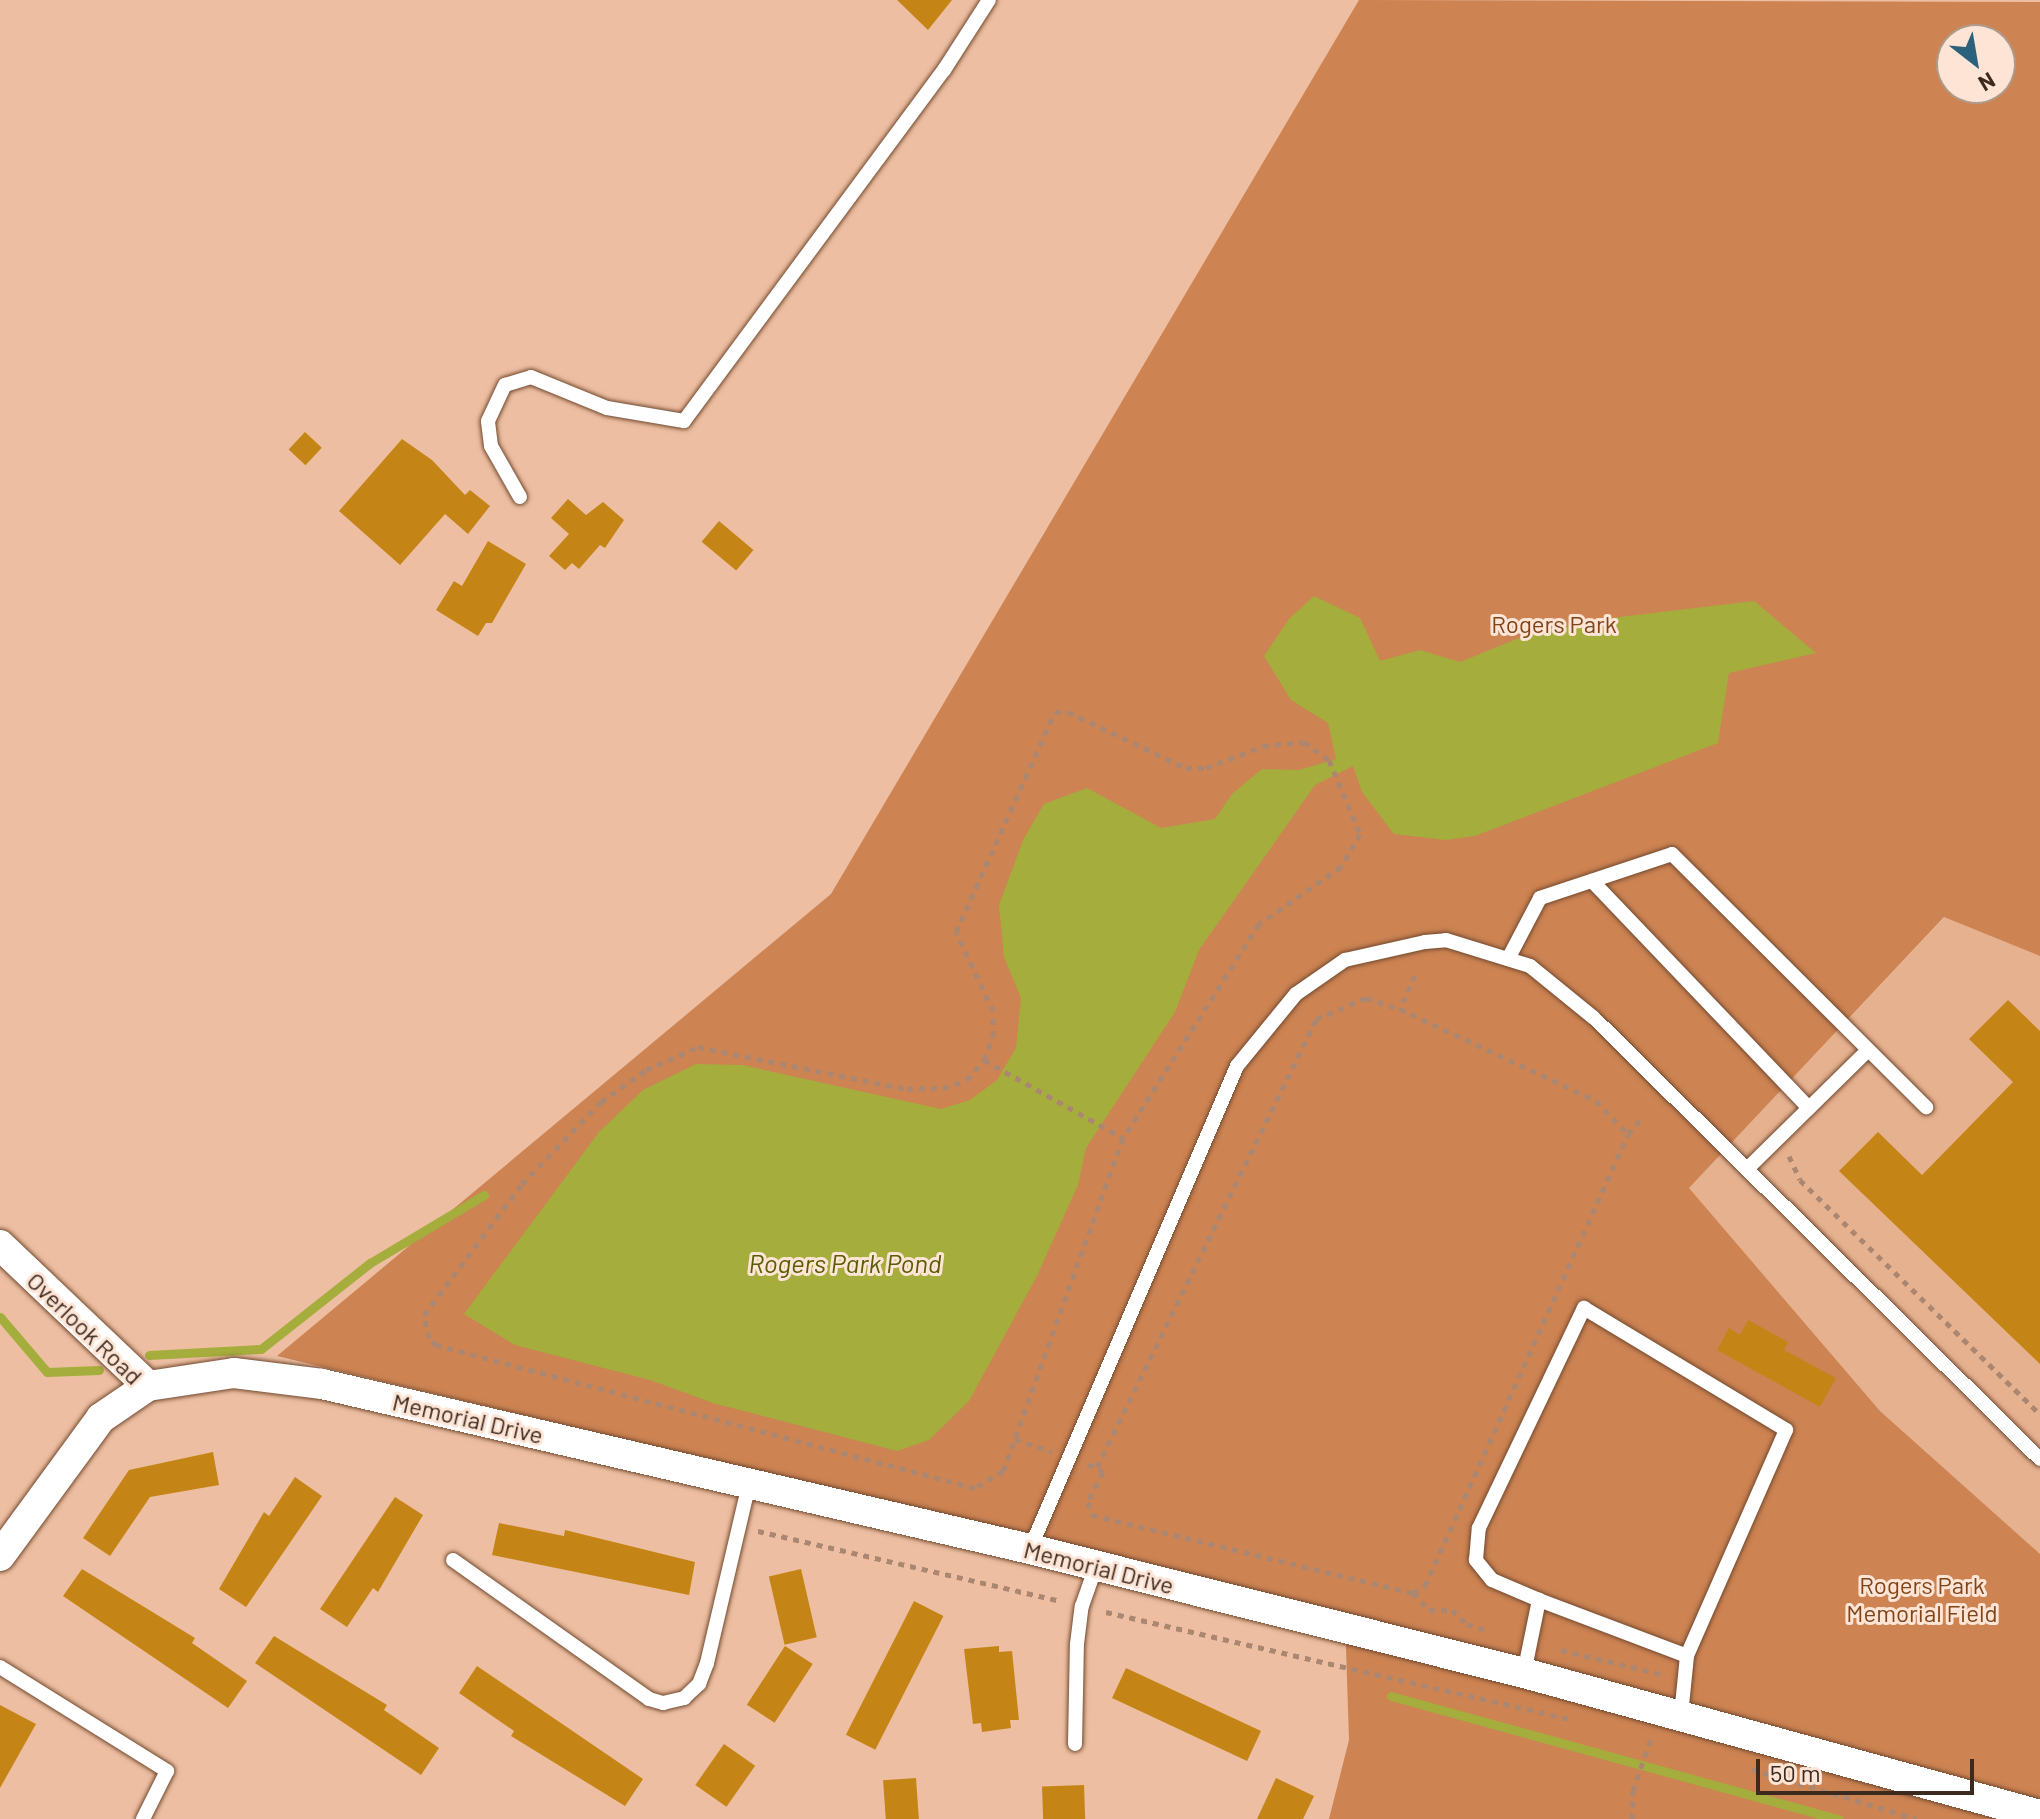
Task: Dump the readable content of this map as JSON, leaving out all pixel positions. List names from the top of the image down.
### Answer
{
  "streets": {
    "street": ["Overlook Road", "Memorial Drive"]
  },
  "crossings": [
    ["Overlook Road", "Memorial Drive"]
  ],
  "water": ["Rogers Park Pond"],
  "parks": ["Rogers Park", "Rogers Park Memorial Field"],
  "scale_bar": "50 m",
  "north": "bottom right"
}
